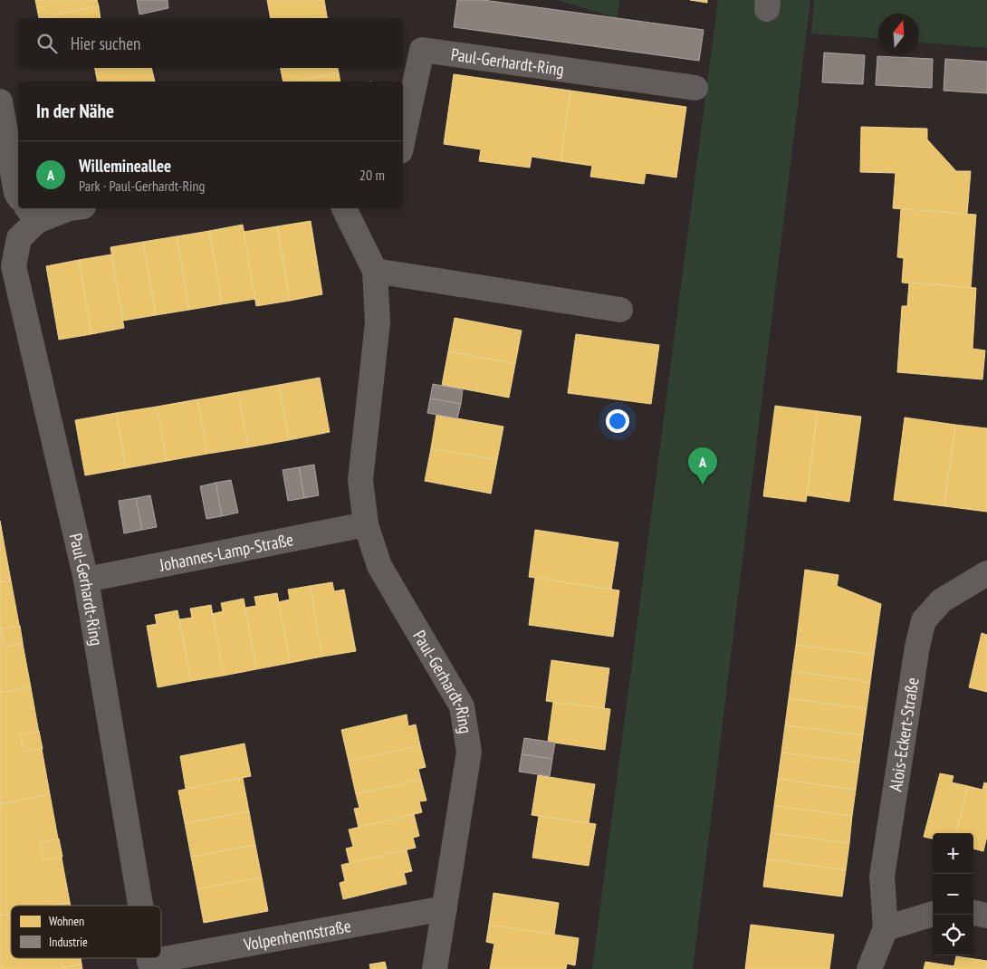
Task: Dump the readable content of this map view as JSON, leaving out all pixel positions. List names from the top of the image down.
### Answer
{
  "streets": {
    "street": [
      "Paul-Gerhardt-Ring",
      "Johannes-Lamp-Straße",
      "Alois-Eckert-Straße",
      "Volpenhennstraße"
    ]
  },
  "crossings": [
    ["Paul-Gerhardt-Ring", "Johannes-Lamp-Straße"],
    ["Paul-Gerhardt-Ring", "Volpenhennstraße"]
  ],
  "legend": ["Wohnen", "Industrie"],
  "north": "top",
  "page": {
    "search": "Hier suchen",
    "heading": "In der Nähe",
    "list": [
      {
        "mark": "A",
        "name": "Willemineallee",
        "note": "Park · Paul-Gerhardt-Ring",
        "value": "20 m"
      }
    ],
    "pins": "A",
    "map_buttons": ["+", "−"]
  }
}
